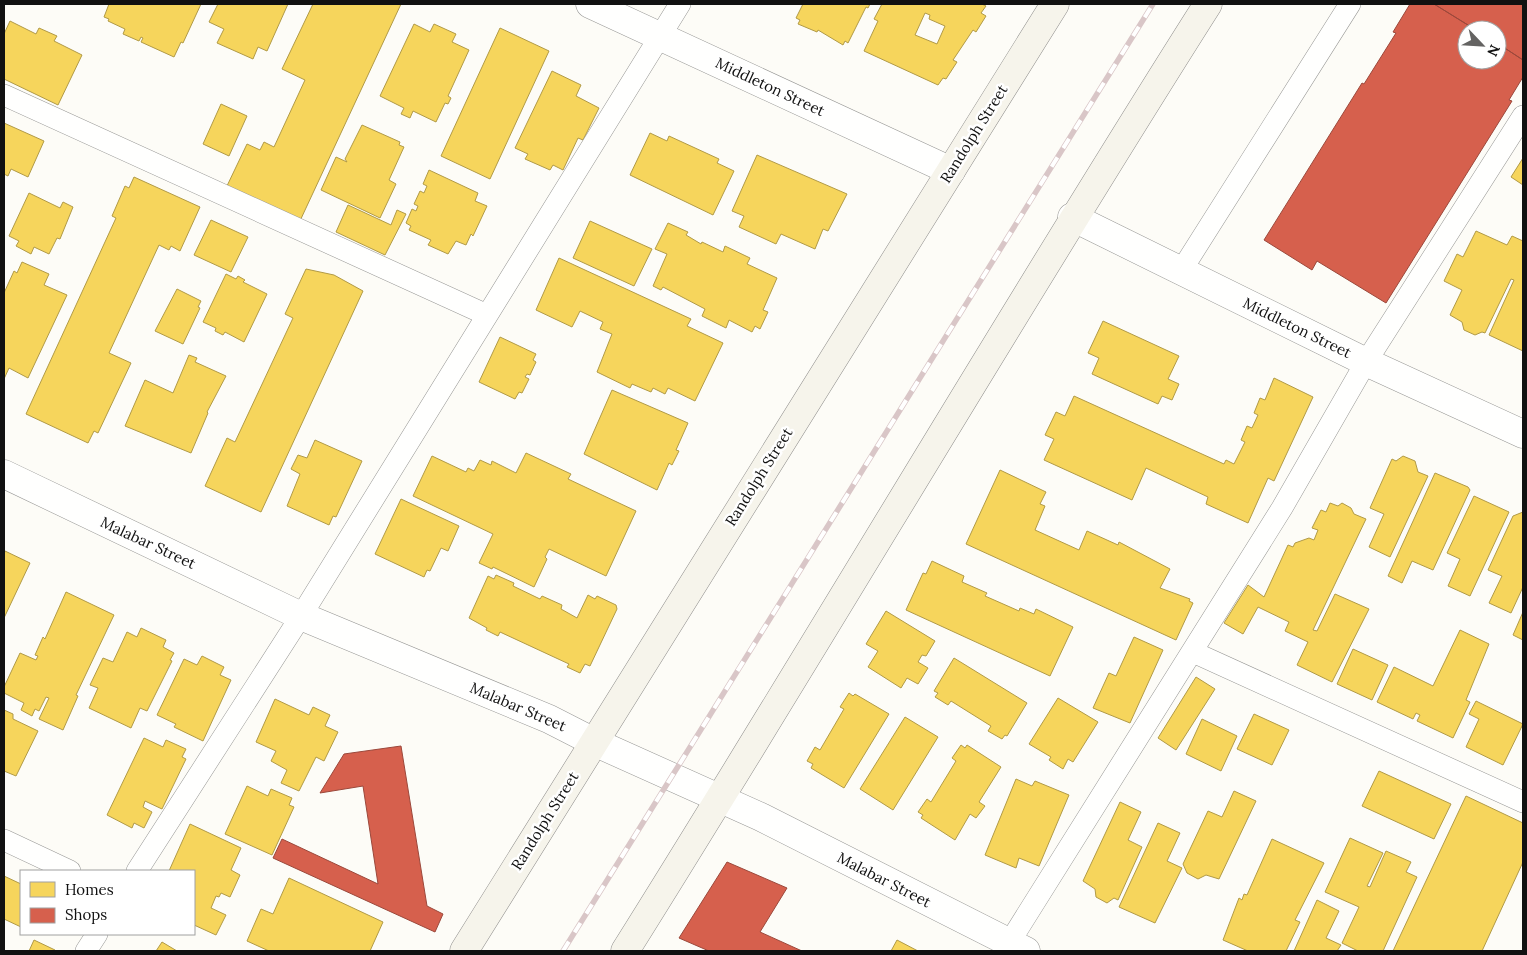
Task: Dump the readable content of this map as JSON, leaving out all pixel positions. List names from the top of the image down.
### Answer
{
  "streets": {
    "street": ["Middleton Street", "Randolph Street", "Malabar Street"]
  },
  "crossings": [
    ["Middleton Street", "Randolph Street"],
    ["Randolph Street", "Malabar Street"]
  ],
  "legend": ["Homes", "Shops"],
  "north": "bottom right"
}
